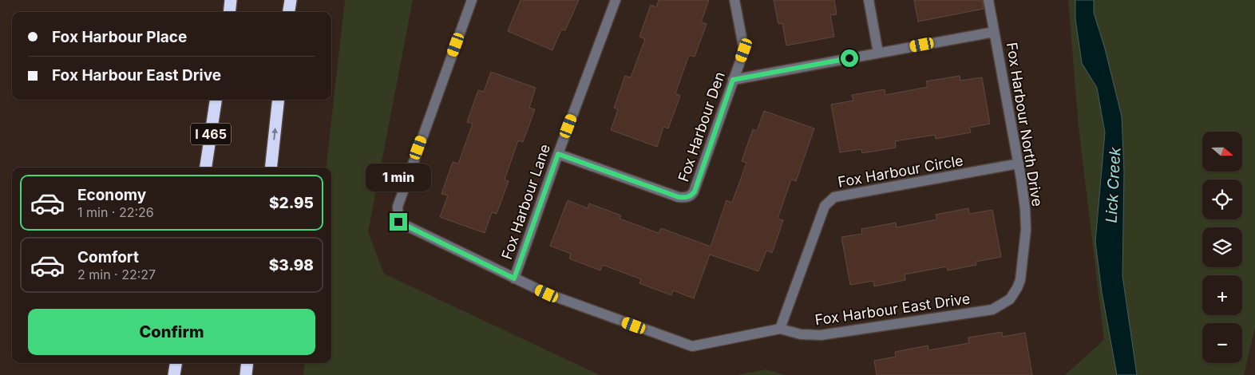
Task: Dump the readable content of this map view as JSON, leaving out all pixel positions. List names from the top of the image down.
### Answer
{
  "streets": {
    "highway": ["I 465"],
    "street": [
      "Fox Harbour North Drive",
      "Fox Harbour Den",
      "Fox Harbour Circle",
      "Fox Harbour Lane",
      "Fox Harbour East Drive"
    ]
  },
  "crossings": [
    ["Fox Harbour North Drive", "Fox Harbour Circle"],
    ["Fox Harbour North Drive", "Fox Harbour East Drive"],
    ["Fox Harbour Den", "Fox Harbour Lane"],
    ["Fox Harbour Circle", "Fox Harbour East Drive"],
    ["Fox Harbour Lane", "Fox Harbour East Drive"]
  ],
  "water": ["Lick Creek"],
  "north": "right",
  "page": {
    "banner": ["Fox Harbour Place", "Fox Harbour East Drive"],
    "map_buttons": ["+", "−"],
    "bubble": "1 min",
    "list": [
      {
        "name": "Economy",
        "note": "1 min · 22:26",
        "value": "$2.95"
      },
      {
        "name": "Comfort",
        "note": "2 min · 22:27",
        "value": "$3.98"
      }
    ],
    "buttons": "Confirm"
  }
}
